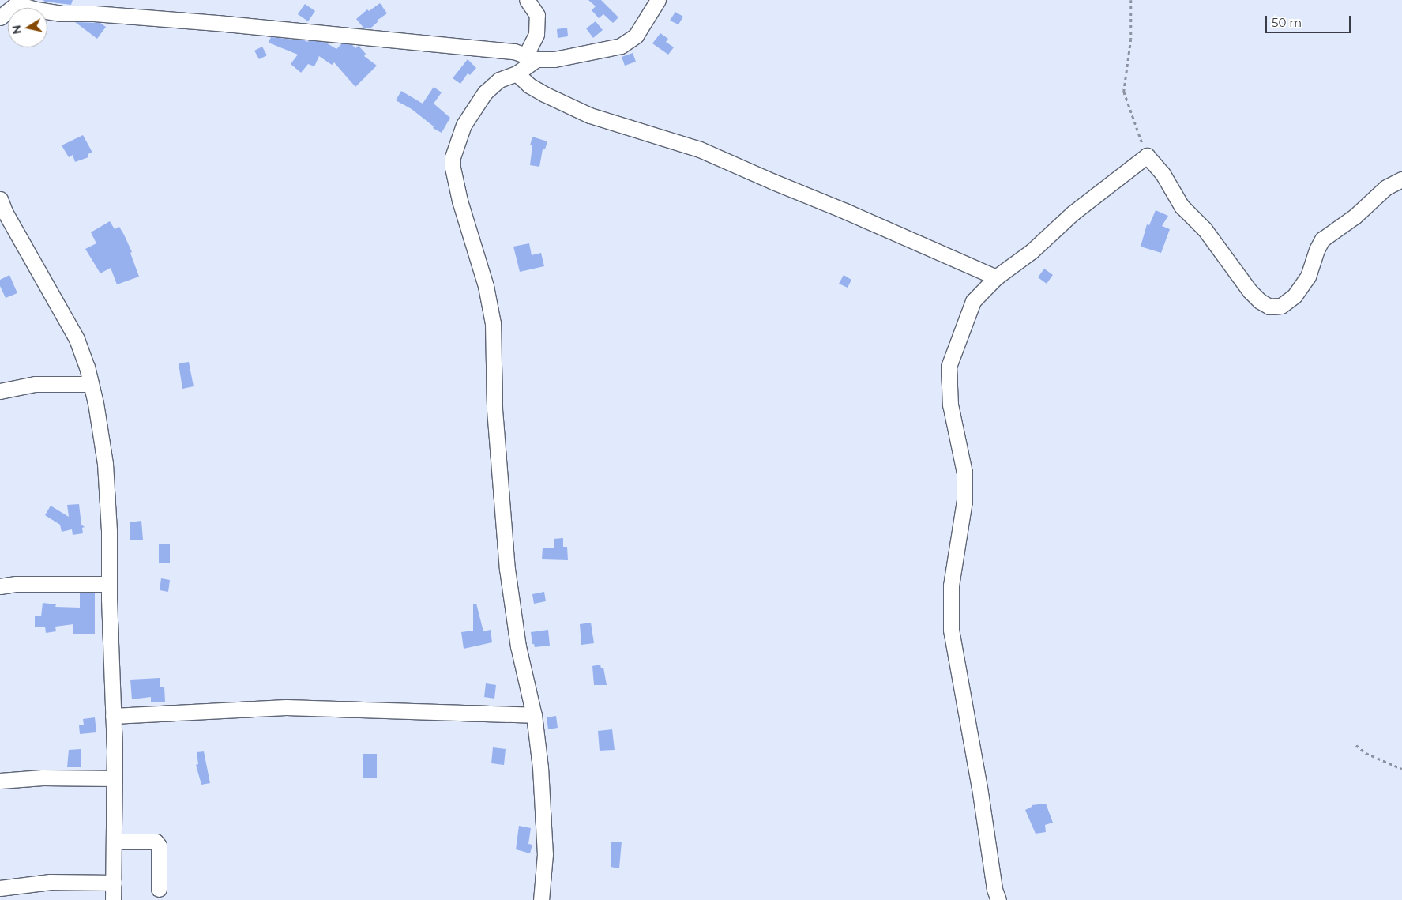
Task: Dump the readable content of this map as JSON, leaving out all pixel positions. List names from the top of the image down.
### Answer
{
  "scale_bar": "50 m",
  "north": "left"
}
